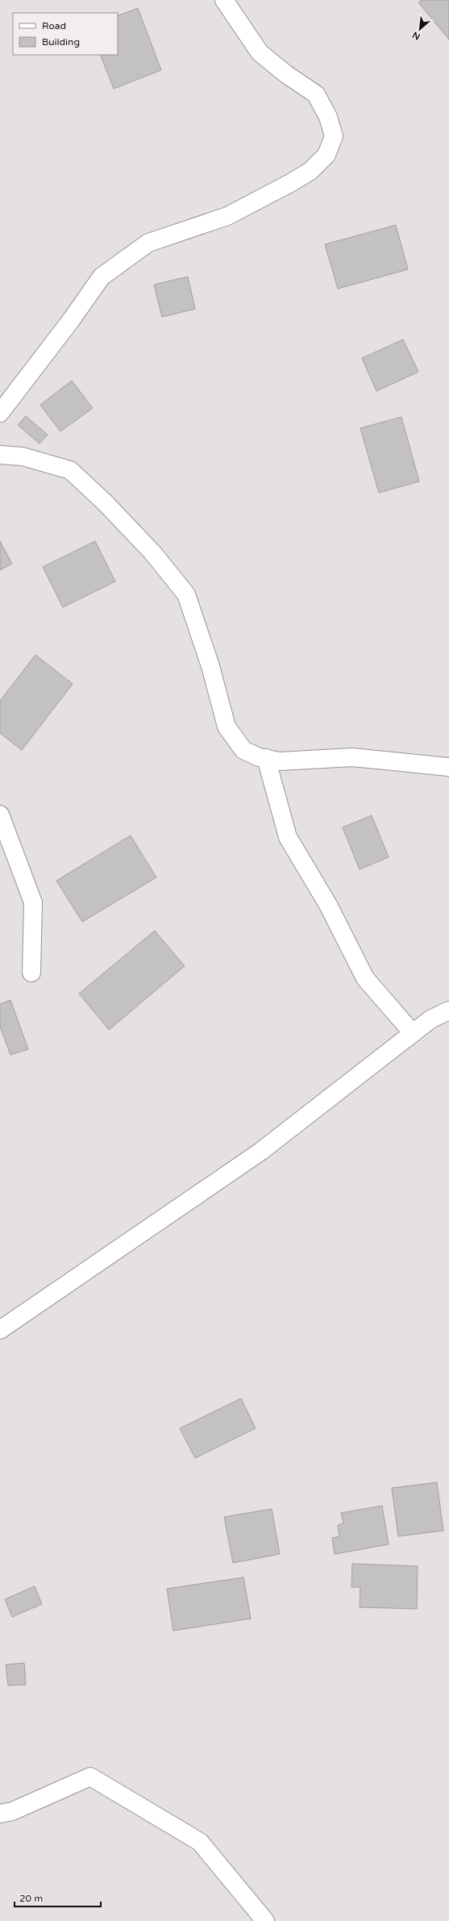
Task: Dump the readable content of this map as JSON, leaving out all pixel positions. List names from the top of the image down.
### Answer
{
  "legend": ["Road", "Building"],
  "scale_bar": "20 m",
  "north": "bottom left"
}
